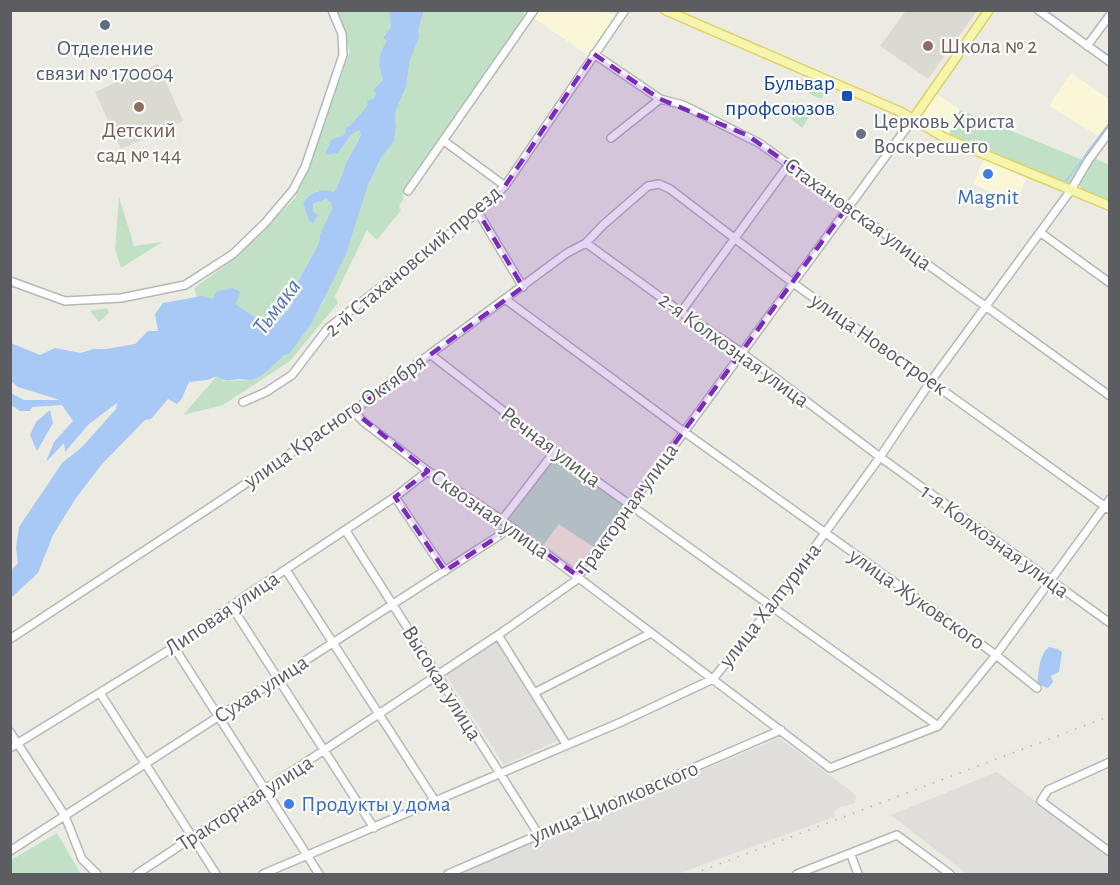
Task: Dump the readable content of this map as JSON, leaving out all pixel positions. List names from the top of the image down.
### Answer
{
  "streets": {
    "main road": ["Тракторная улица"],
    "street": [
      "Стахановская улица",
      "2-й Стахановский проезд",
      "улица Новостроек",
      "2-я Колхозная улица",
      "улица Красного Октября",
      "Речная улица",
      "Сквозная улица",
      "1-я Колхозная улица",
      "улица Жуковского",
      "улица Халтурина",
      "Липовая улица",
      "Высокая улица",
      "Сухая улица",
      "улица Циолковского"
    ]
  },
  "crossings": [
    ["Стахановская улица", "2-й Стахановский проезд"],
    ["Стахановская улица", "Тракторная улица"],
    ["Стахановская улица", "улица Халтурина"],
    ["улица Новостроек", "улица Красного Октября"],
    ["улица Новостроек", "Тракторная улица"],
    ["улица Новостроек", "улица Халтурина"],
    ["2-я Колхозная улица", "улица Красного Октября"],
    ["2-я Колхозная улица", "Тракторная улица"],
    ["2-я Колхозная улица", "1-я Колхозная улица"],
    ["2-я Колхозная улица", "улица Халтурина"],
    ["улица Красного Октября", "Речная улица"],
    ["улица Красного Октября", "Сквозная улица"],
    ["улица Красного Октября", "улица Жуковского"],
    ["Речная улица", "Тракторная улица"],
    ["Речная улица", "Сквозная улица"],
    ["Речная улица", "улица Халтурина"],
    ["Тракторная улица", "Сквозная улица"],
    ["Тракторная улица", "улица Жуковского"],
    ["Тракторная улица", "Высокая улица"],
    ["Сквозная улица", "улица Халтурина"],
    ["Сквозная улица", "Липовая улица"],
    ["Сквозная улица", "Сухая улица"],
    ["Сквозная улица", "улица Циолковского"],
    ["1-я Колхозная улица", "улица Халтурина"],
    ["улица Жуковского", "улица Халтурина"],
    ["улица Халтурина", "Высокая улица"],
    ["Липовая улица", "Высокая улица"],
    ["Высокая улица", "Сухая улица"],
    ["Высокая улица", "улица Циолковского"]
  ],
  "water": ["Тьмака"],
  "places": {
    "other": [
      "Отделение связи № 170004",
      "Школа № 2",
      "Детский сад № 144",
      "Церковь Христа Воскресшего",
      "Magnit",
      "Продукты у дома"
    ],
    "transit": ["Бульвар профсоюзов"]
  }
}
